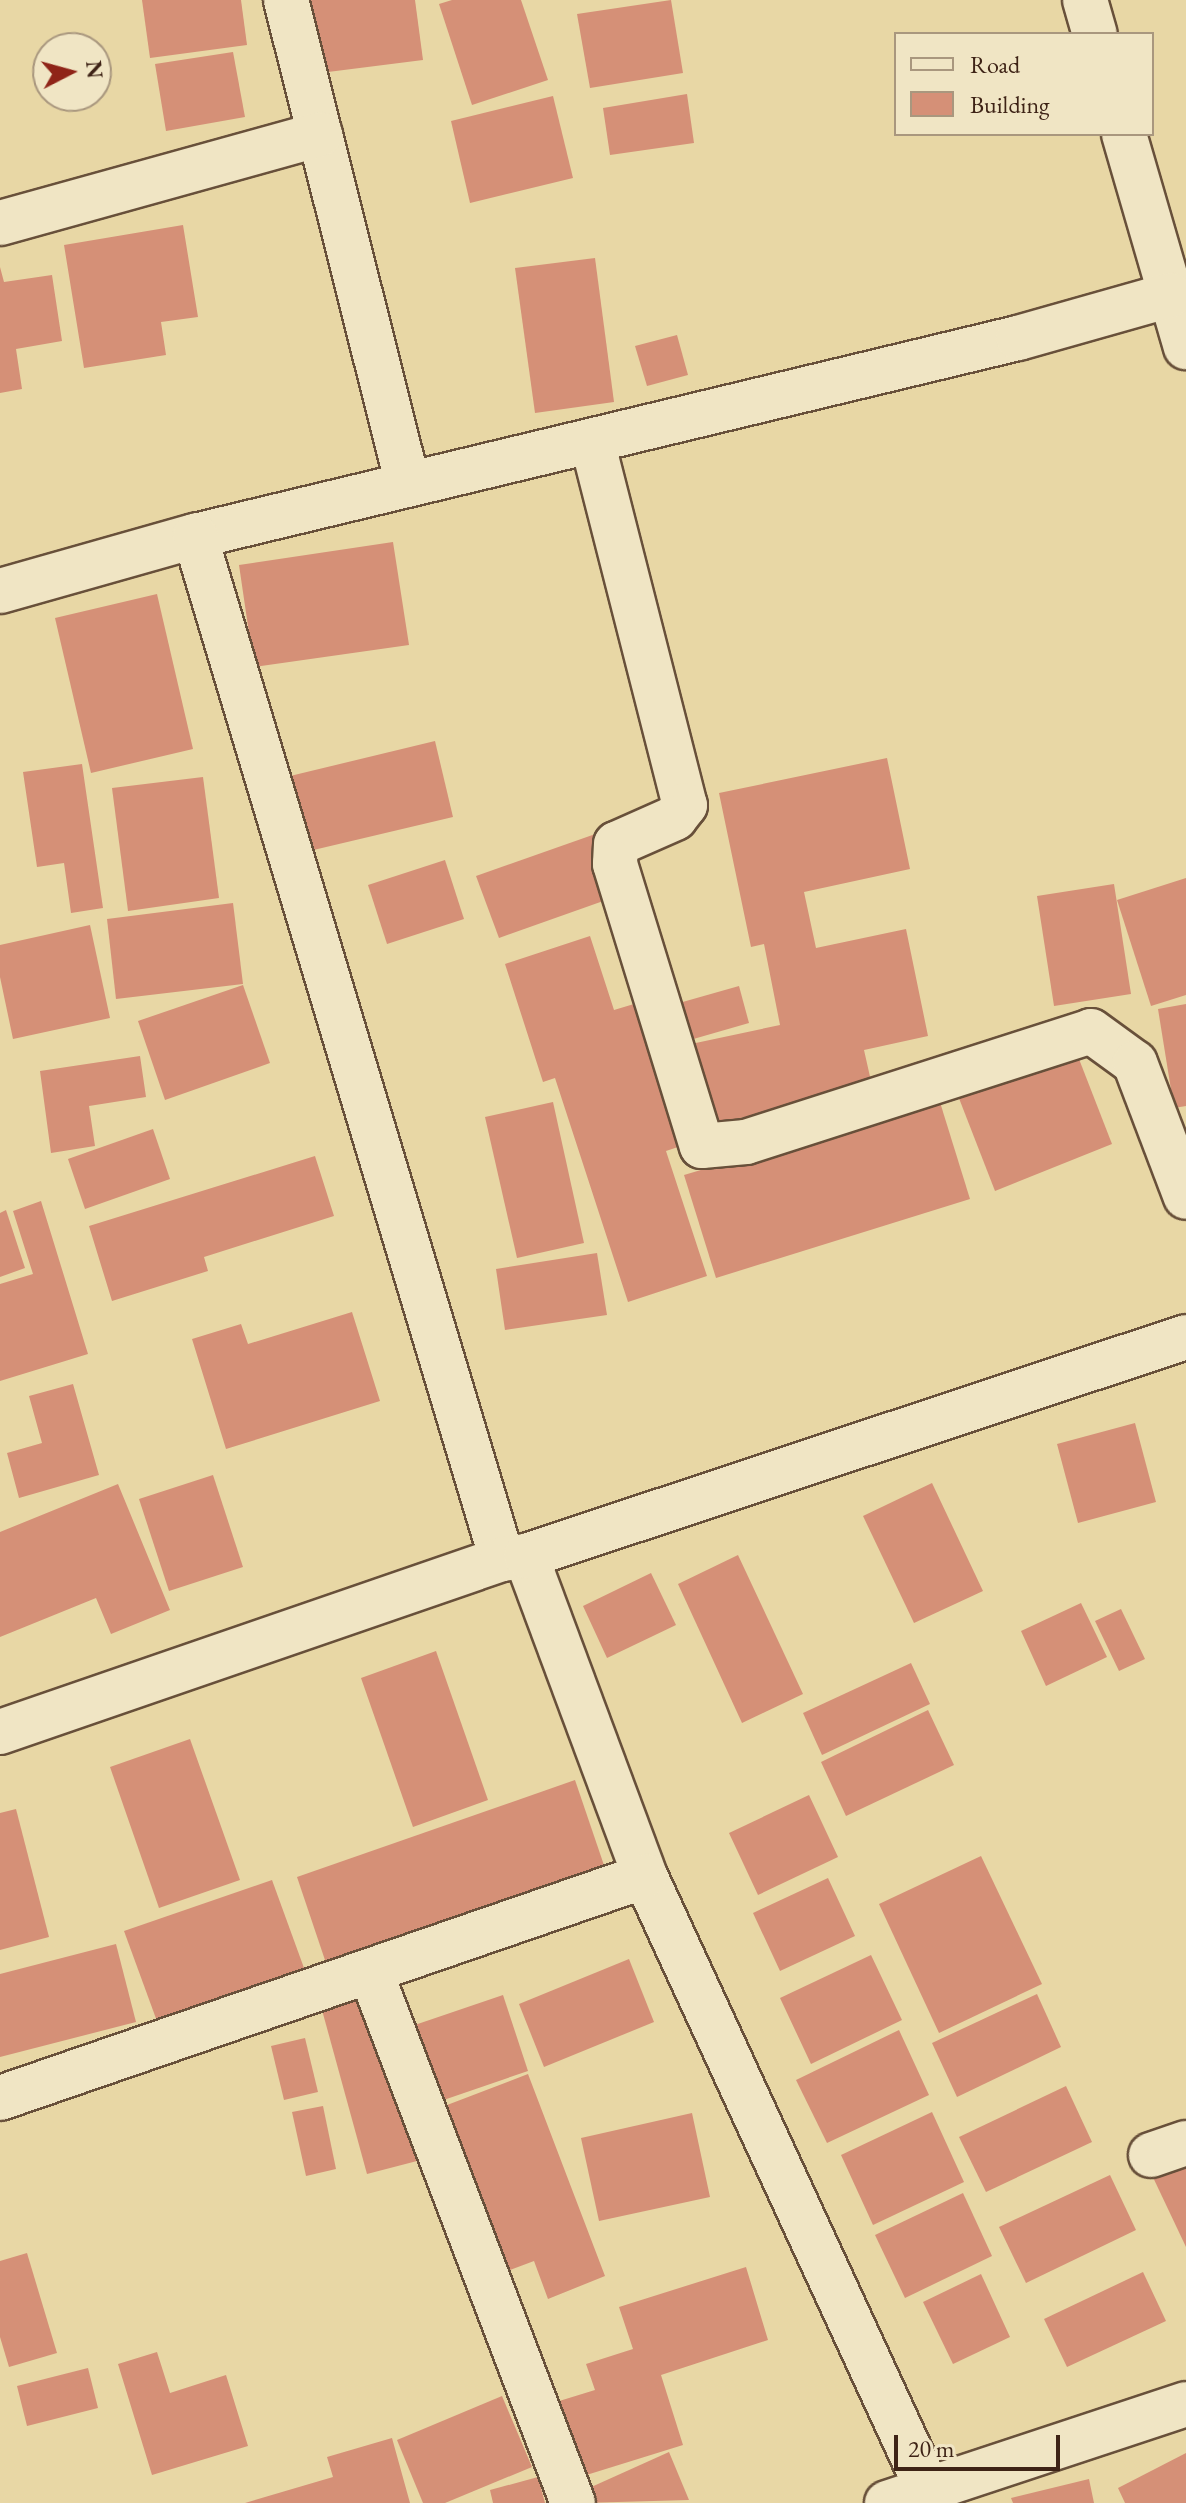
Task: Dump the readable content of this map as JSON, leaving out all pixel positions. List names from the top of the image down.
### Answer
{
  "legend": ["Road", "Building"],
  "scale_bar": "20 m",
  "north": "right"
}
